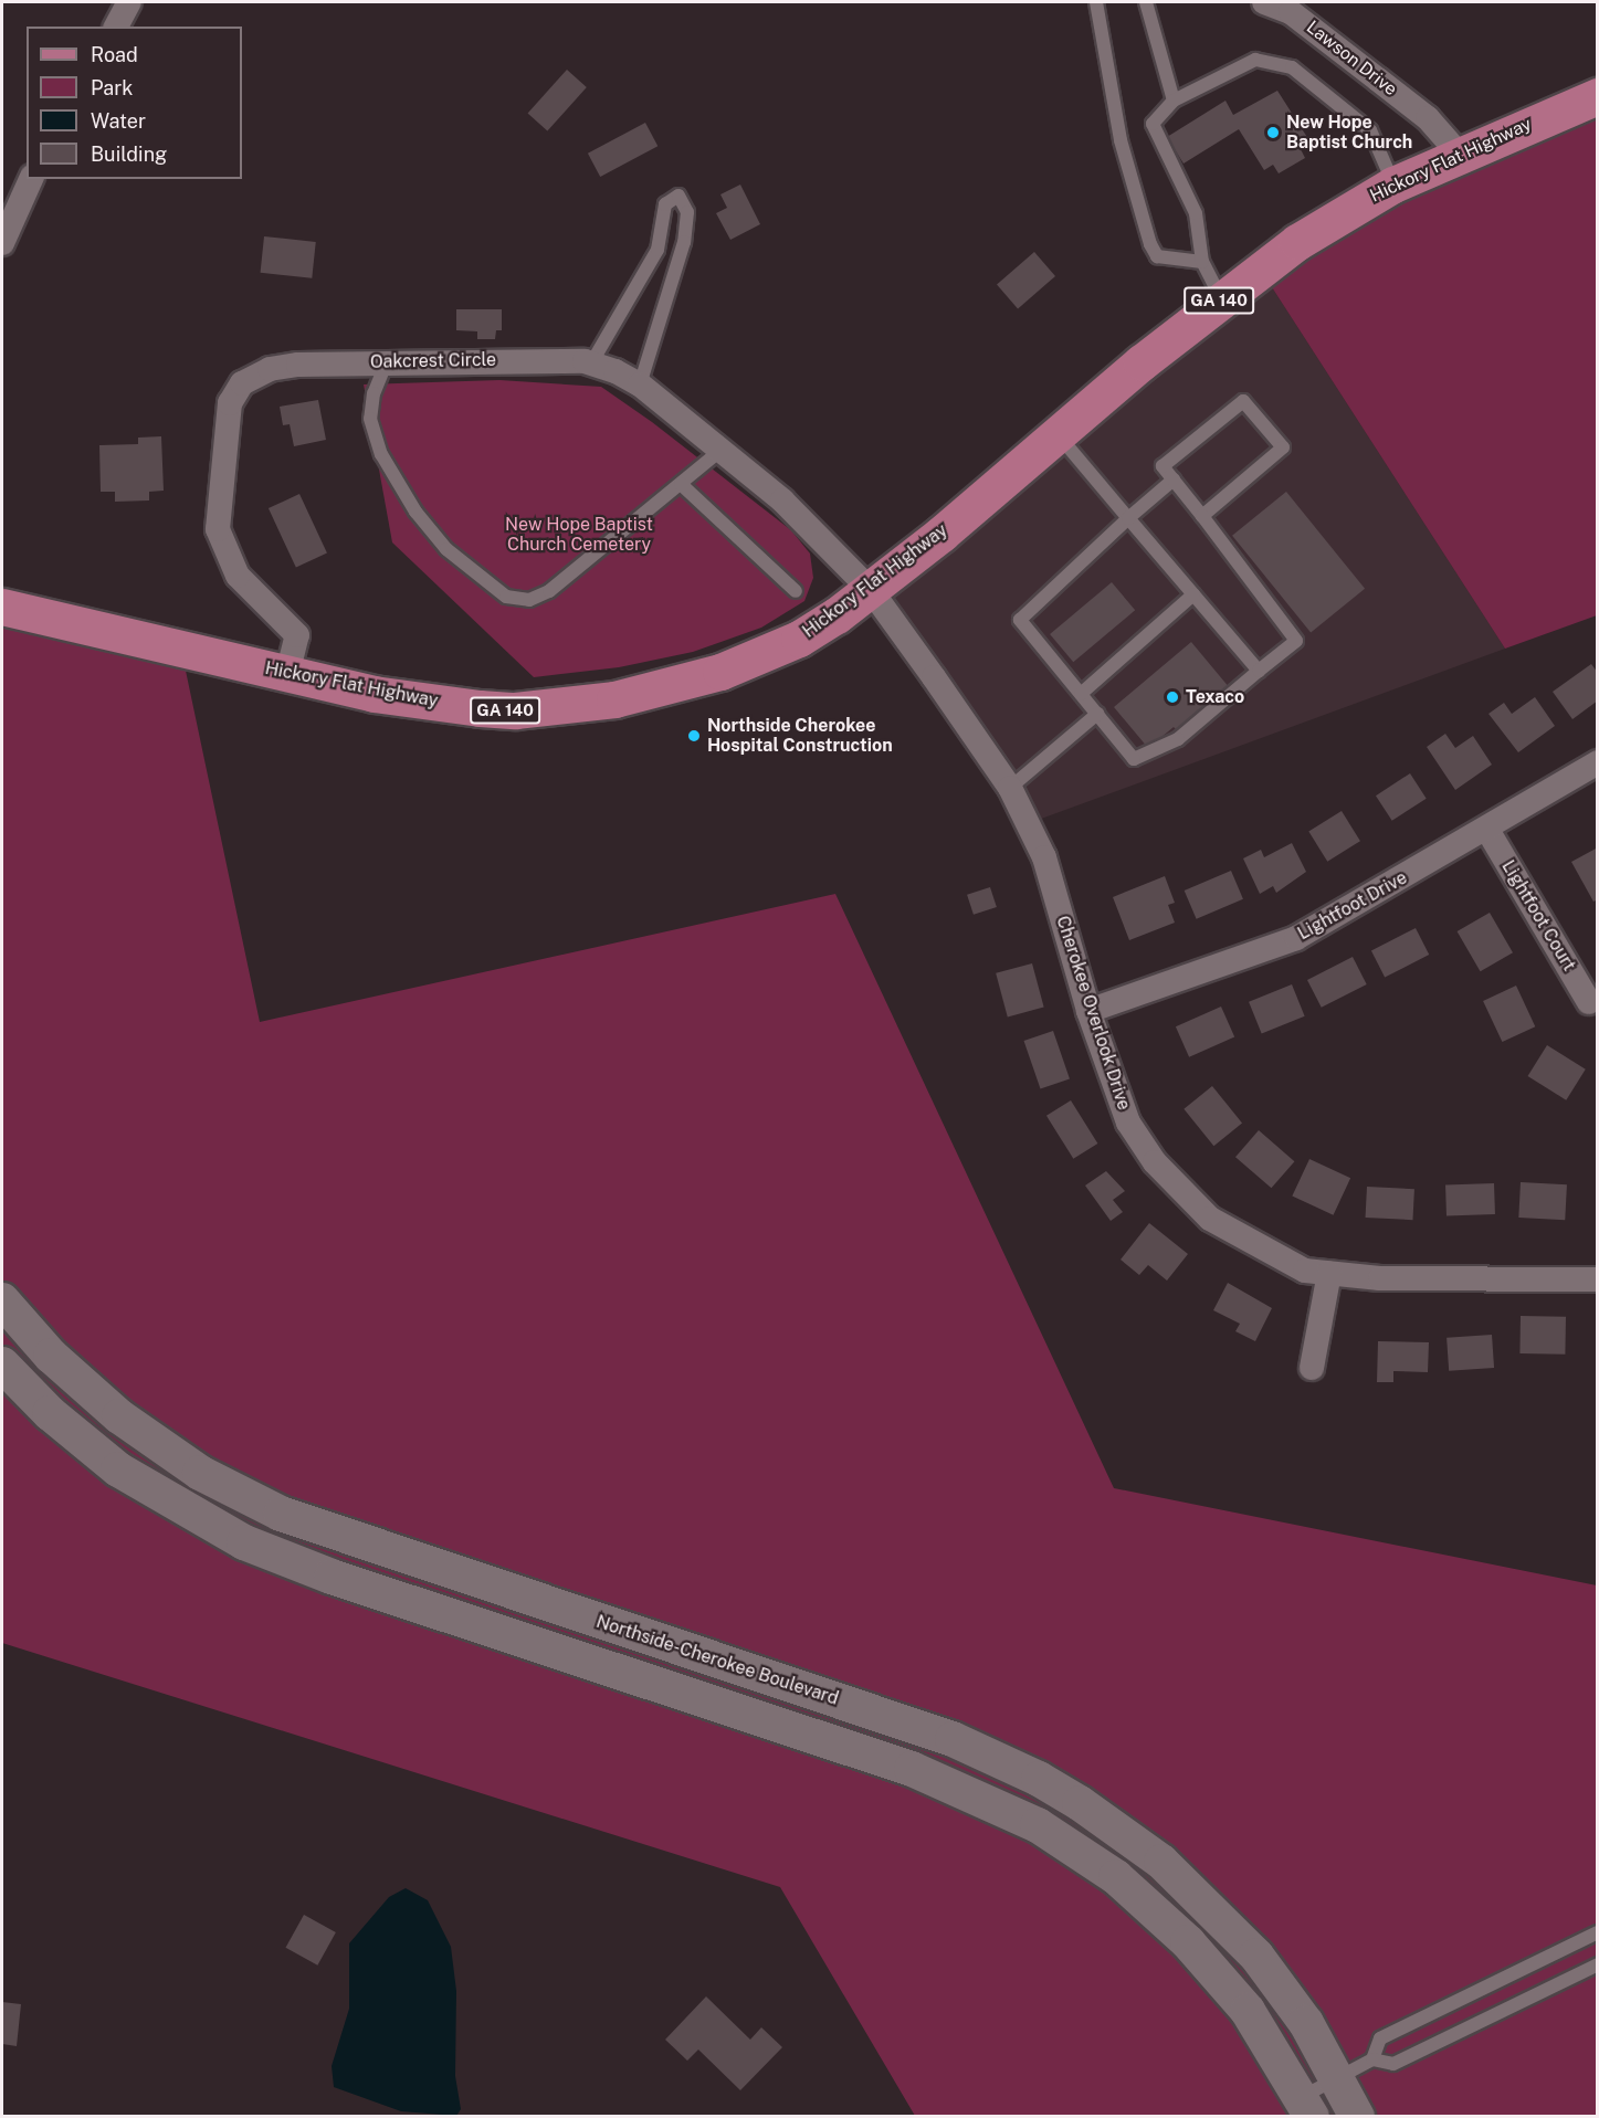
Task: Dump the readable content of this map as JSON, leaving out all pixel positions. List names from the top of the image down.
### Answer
{
  "streets": {
    "main road": ["Hickory Flat Highway", "GA 140"],
    "street": [
      "Lawson Drive",
      "Oakcrest Circle",
      "Lightfoot Drive",
      "Lightfoot Court",
      "Cherokee Overlook Drive",
      "Northside-Cherokee Boulevard"
    ]
  },
  "crossings": [
    ["Lawson Drive", "Hickory Flat Highway"],
    ["Hickory Flat Highway", "Oakcrest Circle"],
    ["Hickory Flat Highway", "Cherokee Overlook Drive"],
    ["Oakcrest Circle", "Cherokee Overlook Drive"],
    ["Lightfoot Drive", "Lightfoot Court"],
    ["Lightfoot Drive", "Cherokee Overlook Drive"]
  ],
  "parks": ["New Hope Baptist Church Cemetery"],
  "places": ["New Hope Baptist Church", "Texaco", "Northside Cherokee Hospital Construction"],
  "legend": [
    "Road",
    "Park",
    "Water",
    "Building"
  ]
}
